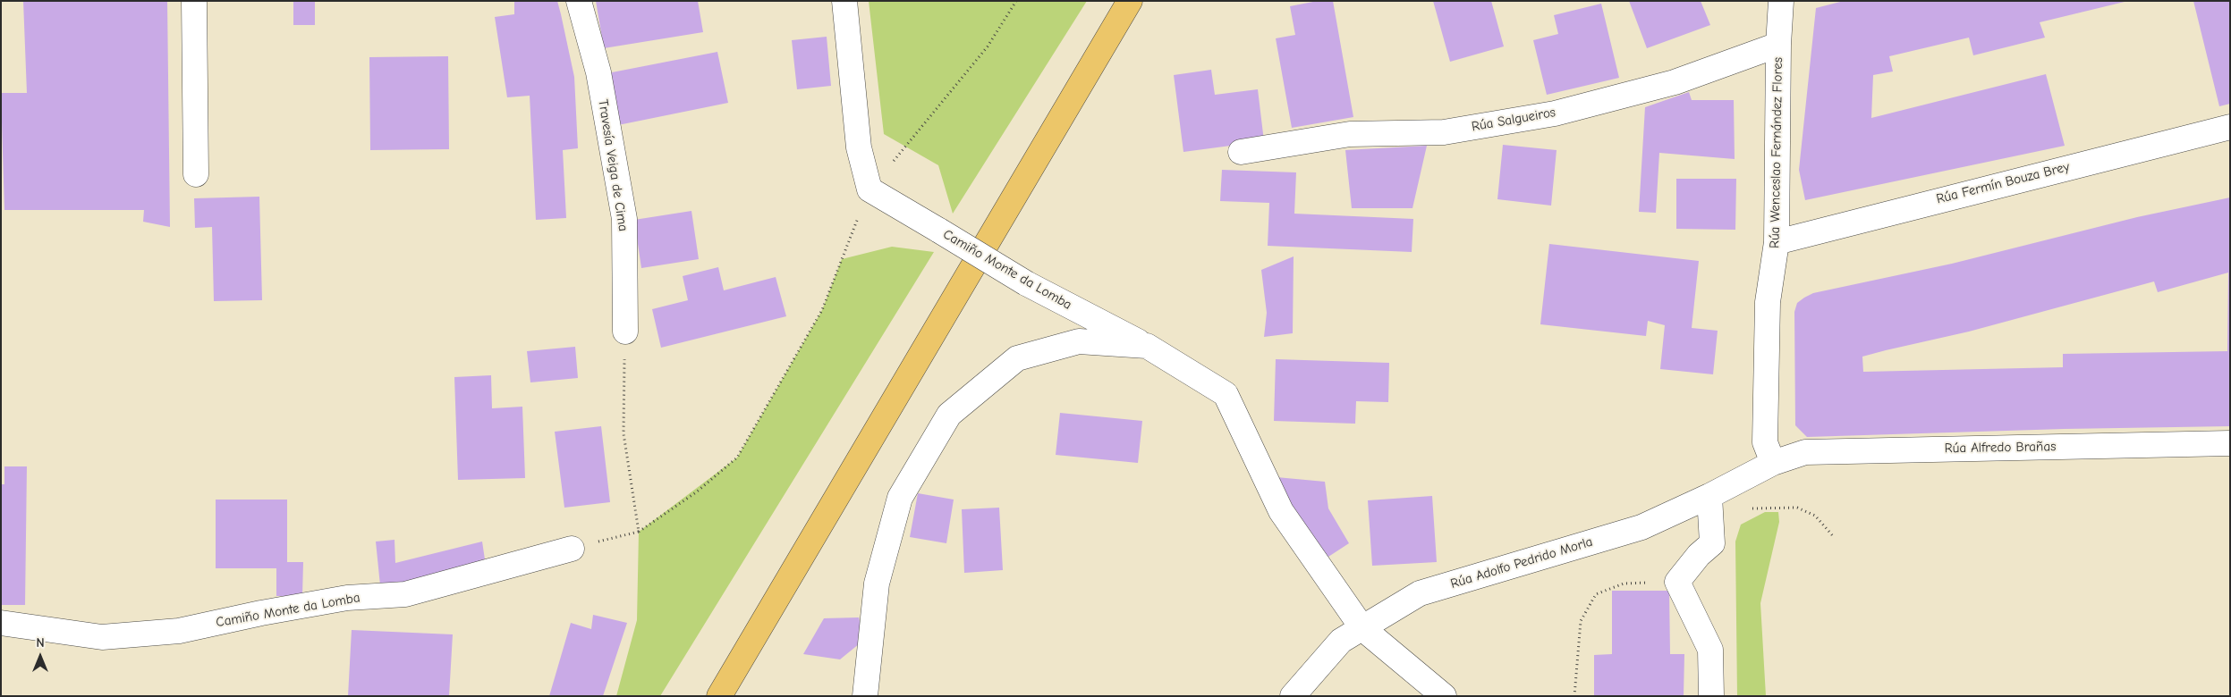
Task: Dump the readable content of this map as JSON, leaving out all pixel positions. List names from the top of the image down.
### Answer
{
  "streets": {
    "street": [
      "Rúa Salgueiros",
      "Rúa Wenceslao Fernández Flores",
      "Travesía Veiga de Cima",
      "Rúa Fermín Bouza Brey",
      "Camiño Monte da Lomba",
      "Rúa Alfredo Brañas",
      "Rúa Adolfo Pedrido Morla"
    ]
  },
  "crossings": [
    ["Rúa Salgueiros", "Rúa Wenceslao Fernández Flores"],
    ["Rúa Wenceslao Fernández Flores", "Rúa Fermín Bouza Brey"],
    ["Rúa Wenceslao Fernández Flores", "Rúa Alfredo Brañas"],
    ["Rúa Wenceslao Fernández Flores", "Rúa Adolfo Pedrido Morla"],
    ["Camiño Monte da Lomba", "Rúa Adolfo Pedrido Morla"],
    ["Rúa Alfredo Brañas", "Rúa Adolfo Pedrido Morla"]
  ],
  "north": "top"
}
